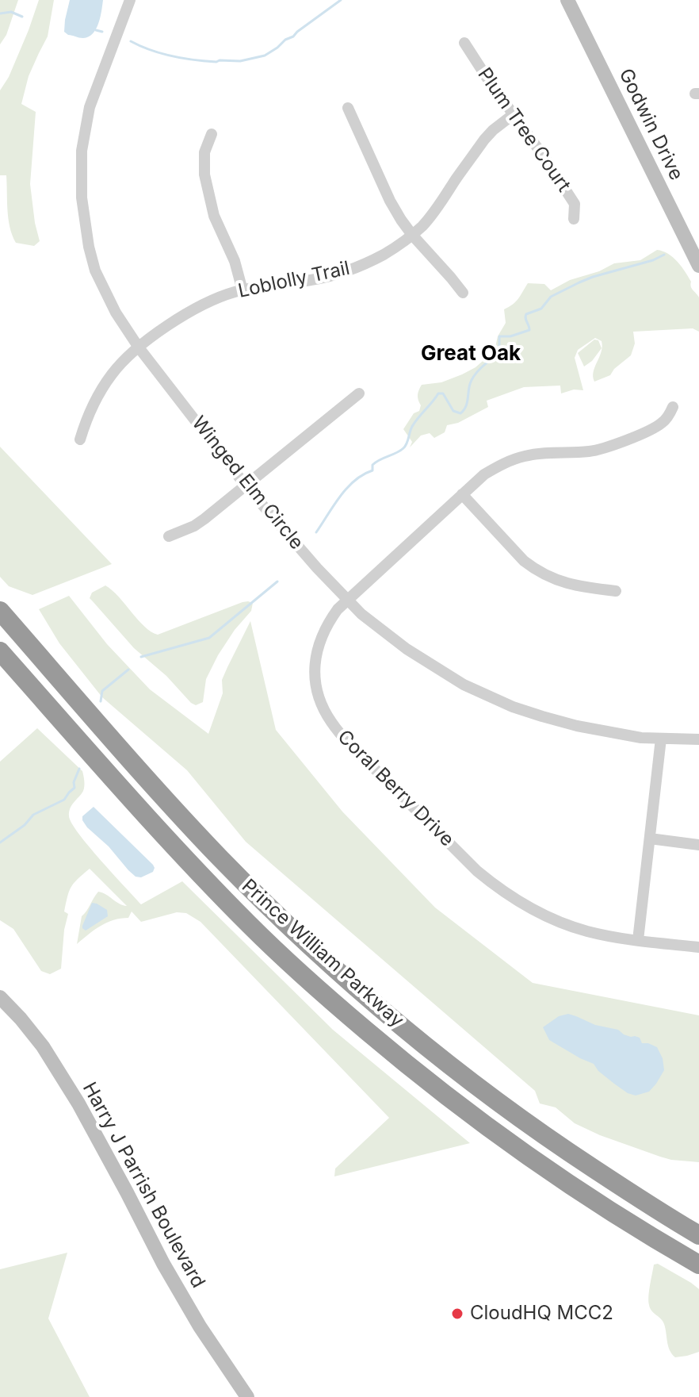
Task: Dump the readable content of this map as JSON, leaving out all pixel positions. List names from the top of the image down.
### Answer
{
  "streets": {
    "highway": ["Prince William Parkway"],
    "street": [
      "Godwin Drive",
      "Plum Tree Court",
      "Loblolly Trail",
      "Winged Elm Circle",
      "Coral Berry Drive",
      "Harry J Parrish Boulevard"
    ]
  },
  "crossings": [
    ["Plum Tree Court", "Loblolly Trail"],
    ["Loblolly Trail", "Winged Elm Circle"],
    ["Winged Elm Circle", "Coral Berry Drive"]
  ],
  "districts": ["Great Oak"],
  "places": ["CloudHQ MCC2"]
}
